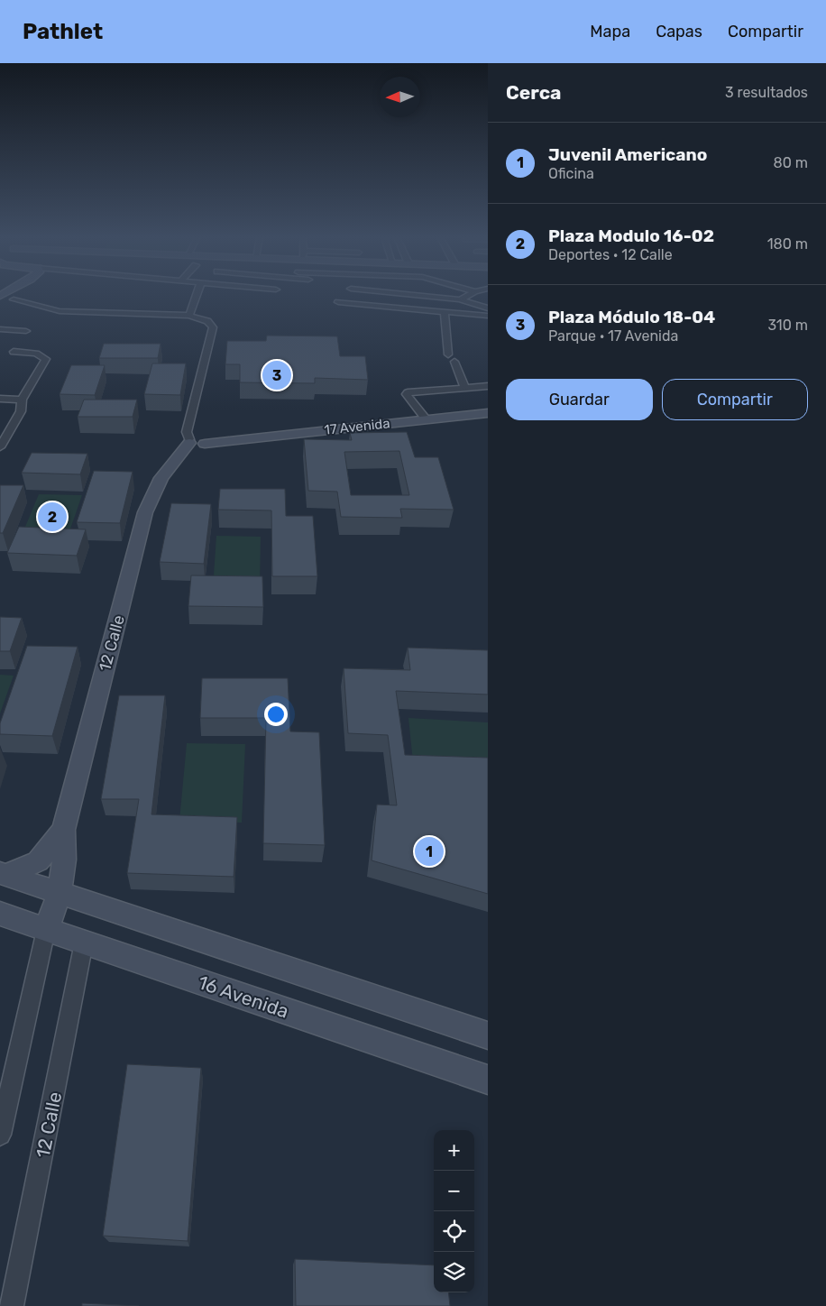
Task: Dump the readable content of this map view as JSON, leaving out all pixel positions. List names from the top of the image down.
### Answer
{
  "streets": {
    "street": ["17 Avenida", "12 Calle", "16 Avenida"]
  },
  "crossings": [
    ["17 Avenida", "12 Calle"],
    ["12 Calle", "16 Avenida"]
  ],
  "north": "left",
  "page": {
    "header": "Pathlet",
    "nav": ["Mapa", "Capas", "Compartir"],
    "heading": ["Cerca", "3 resultados"],
    "list": [
      {
        "mark": "1",
        "name": "Juvenil Americano",
        "note": "Oficina",
        "value": "80 m"
      },
      {
        "mark": "2",
        "name": "Plaza Modulo 16-02",
        "note": "Deportes · 12 Calle",
        "value": "180 m"
      },
      {
        "mark": "3",
        "name": "Plaza Módulo 18-04",
        "note": "Parque · 17 Avenida",
        "value": "310 m"
      }
    ],
    "pins": ["3", "2", "1"],
    "buttons": ["Guardar", "Compartir"],
    "map_buttons": ["+", "−"]
  }
}
